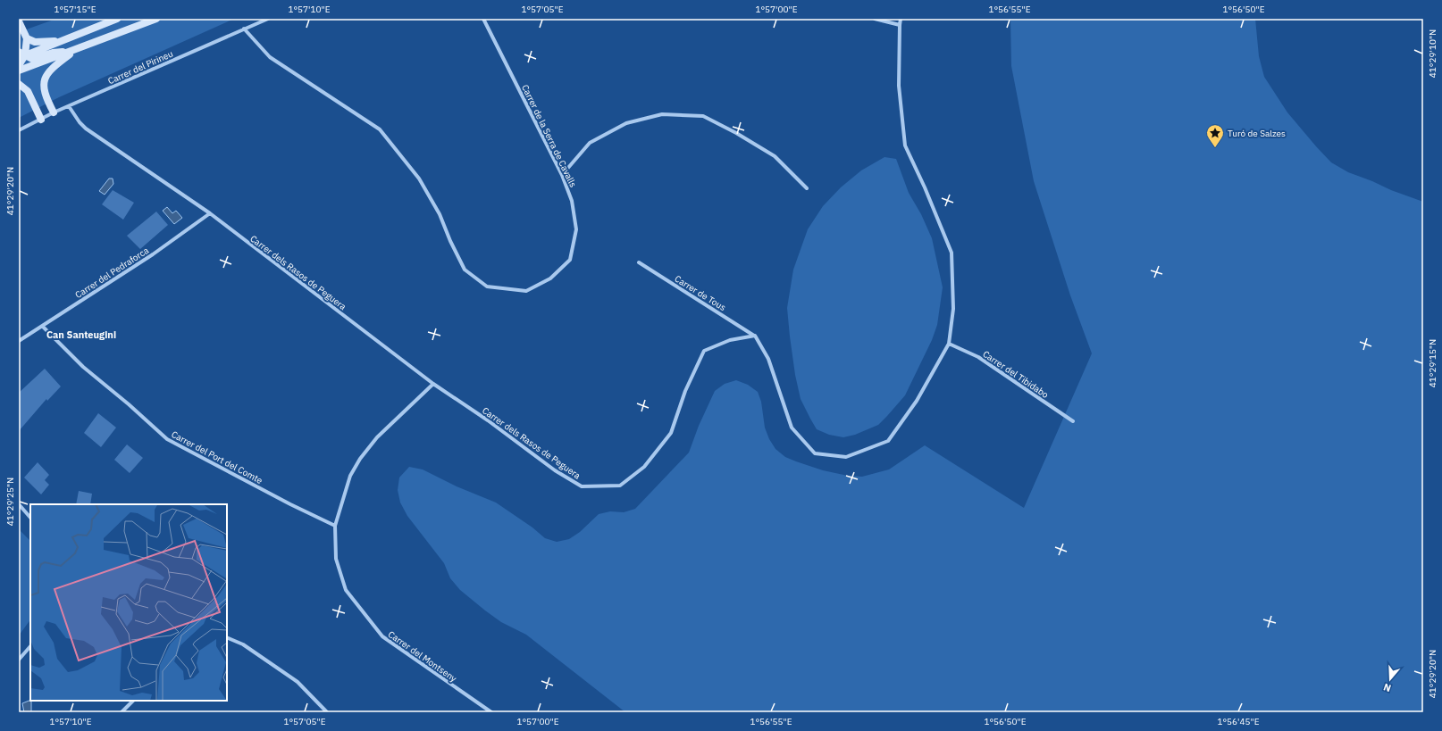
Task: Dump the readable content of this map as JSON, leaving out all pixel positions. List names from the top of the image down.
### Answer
{
  "streets": {
    "street": [
      "Carrer del Pirineu",
      "Carrer de la Serra de Cavalls",
      "Carrer del Pedraforca",
      "Carrer dels Rasos de Peguera",
      "Carrer de Tous",
      "Carrer del Tibidabo",
      "Carrer del Port del Comte",
      "Carrer del Montseny"
    ]
  },
  "crossings": [
    ["Carrer del Pirineu", "Carrer de la Serra de Cavalls"],
    ["Carrer del Pirineu", "Carrer dels Rasos de Peguera"],
    ["Carrer del Pedraforca", "Carrer dels Rasos de Peguera"],
    ["Carrer del Pedraforca", "Carrer del Port del Comte"],
    ["Carrer dels Rasos de Peguera", "Carrer de Tous"],
    ["Carrer dels Rasos de Peguera", "Carrer del Montseny"],
    ["Carrer del Port del Comte", "Carrer del Montseny"]
  ],
  "districts": ["Can Santeugini"],
  "places": {
    "place": ["Turó de Salzes"]
  },
  "north": "bottom",
  "coordinates": [
    "1°57'15\"E",
    "1°57'10\"E",
    "1°57'05\"E",
    "1°57'00\"E",
    "1°56'55\"E",
    "1°56'50\"E",
    "41°29'10\"N",
    "41°29'20\"N",
    "41°29'15\"N",
    "41°29'25\"N",
    "1°56'45\"E"
  ]
}
